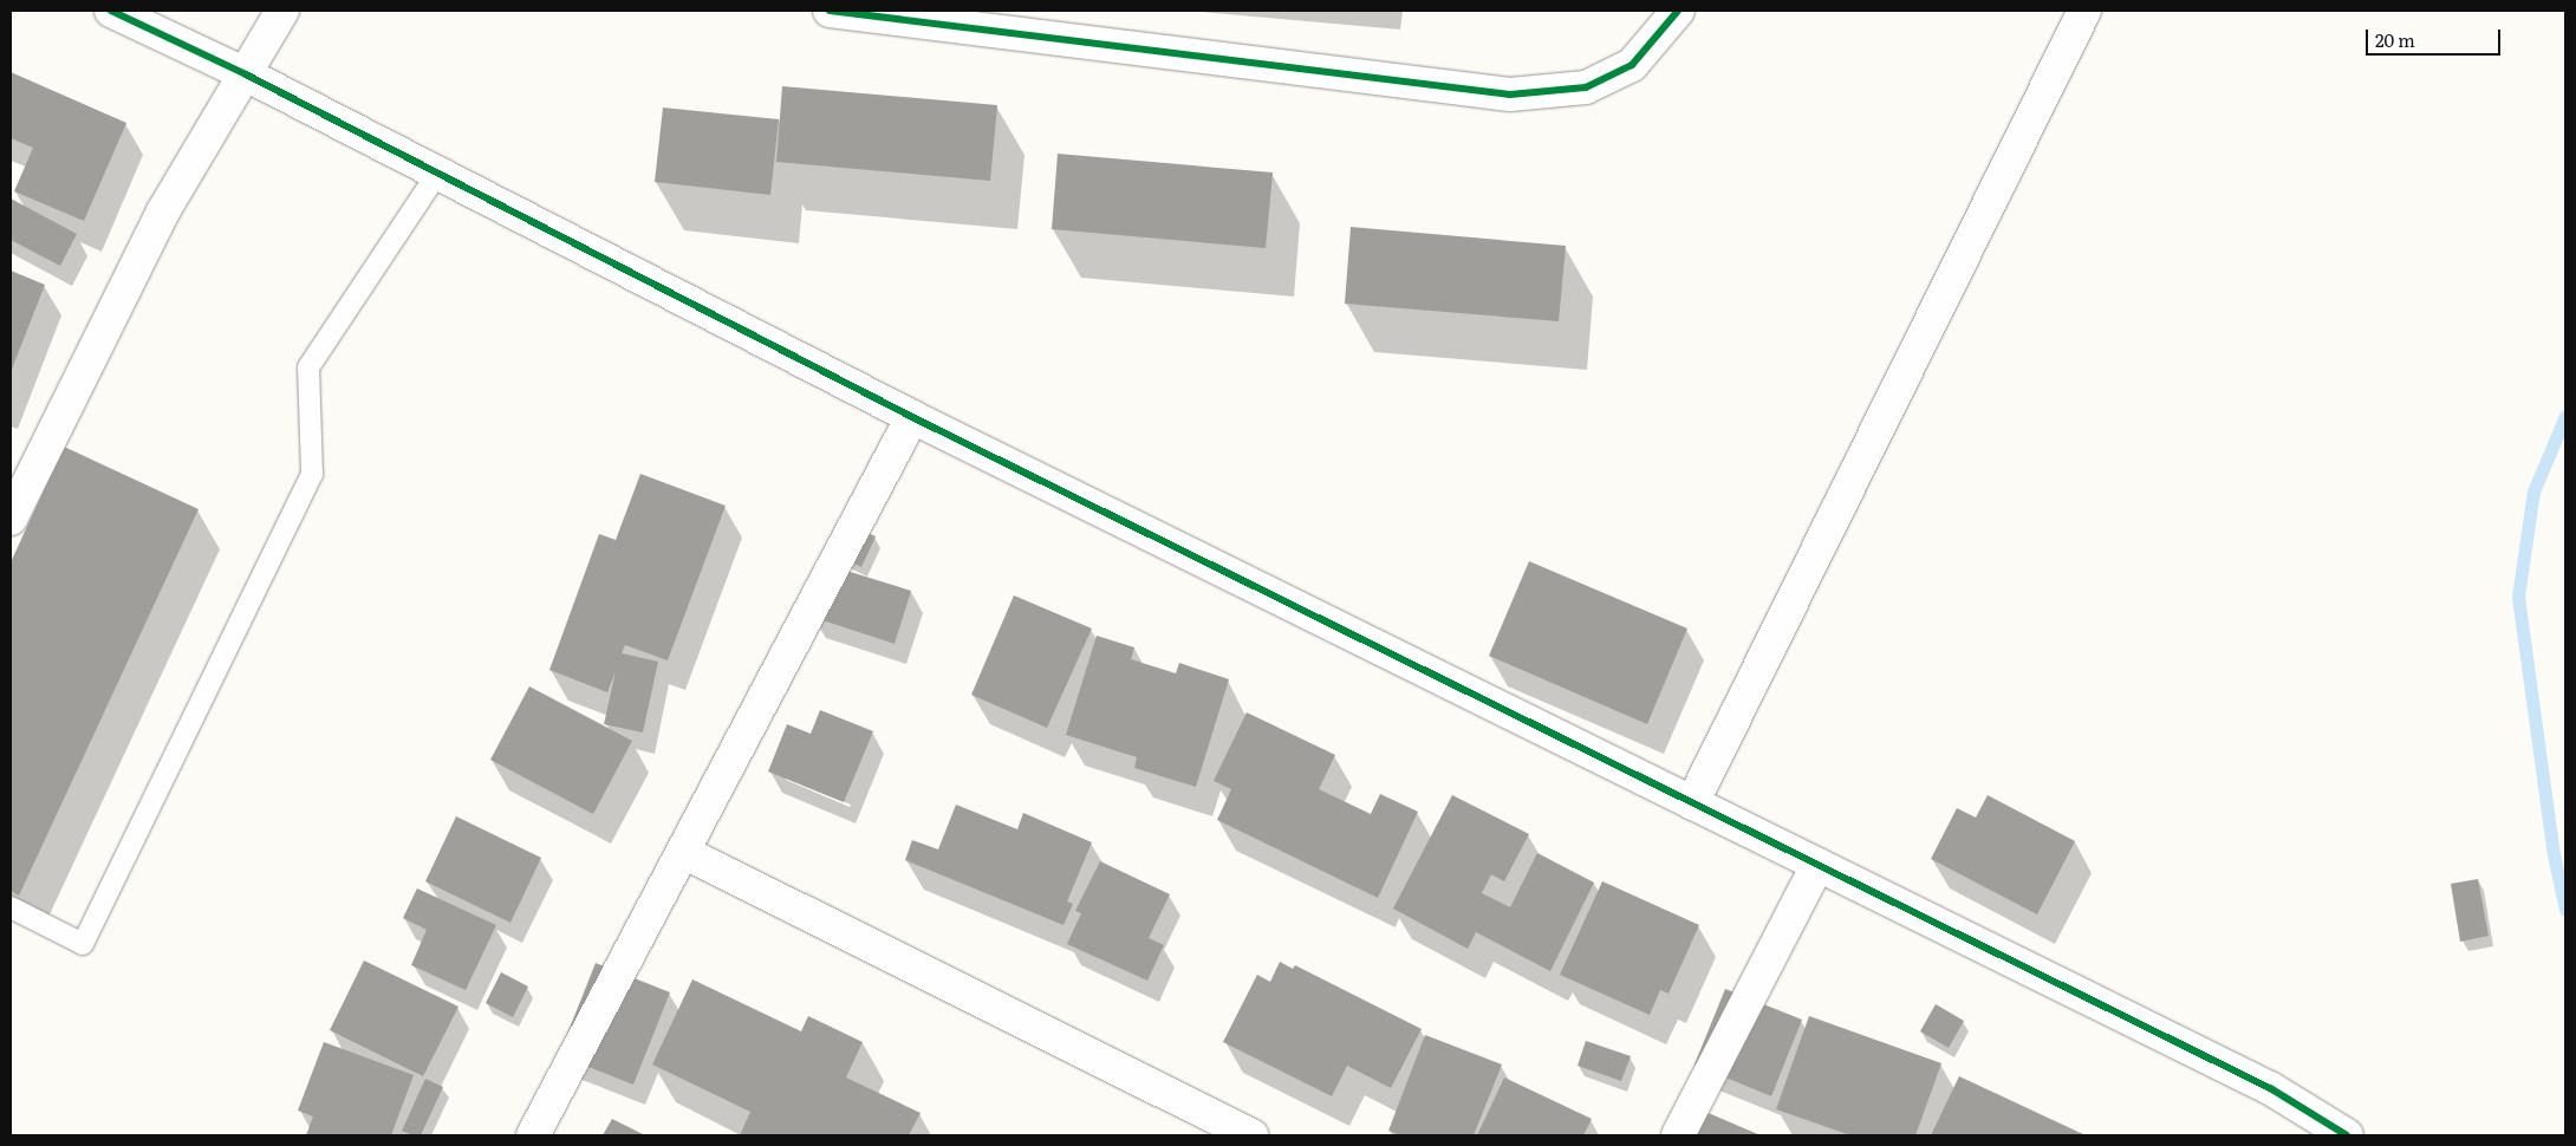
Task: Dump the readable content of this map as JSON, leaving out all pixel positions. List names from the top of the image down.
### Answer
{
  "scale_bar": "20 m"
}
